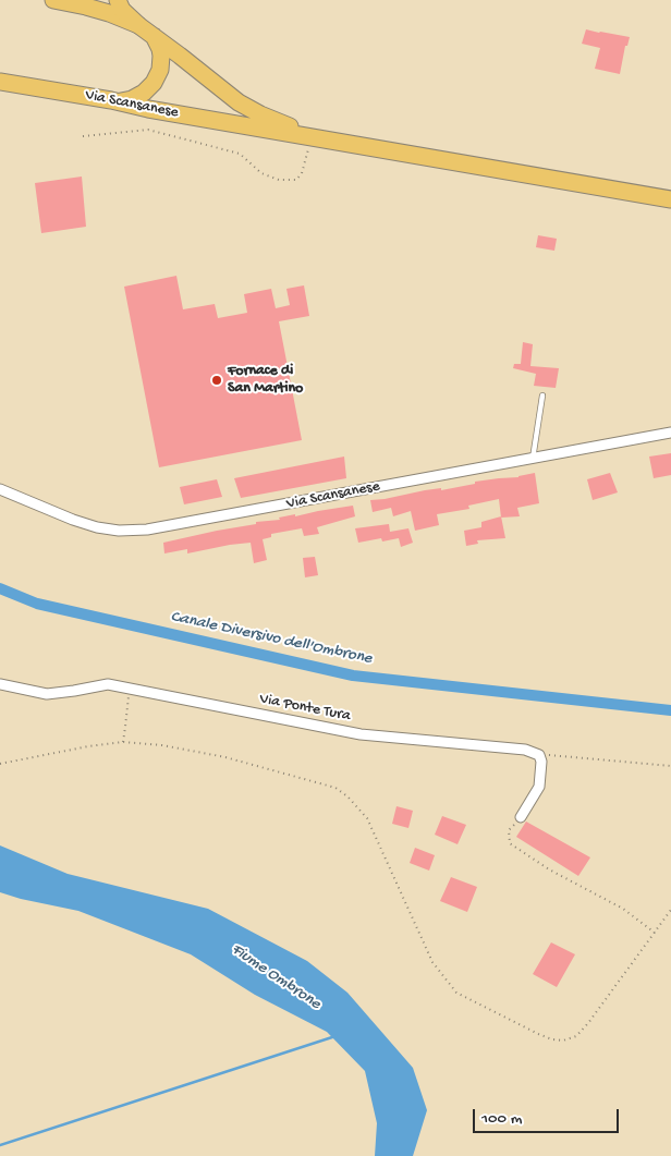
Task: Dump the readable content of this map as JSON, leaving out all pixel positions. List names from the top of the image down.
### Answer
{
  "streets": {
    "main road": ["Via Scansanese"],
    "street": ["Via Ponte Tura"]
  },
  "water": ["Canale Diversivo dell'Ombrone", "Fiume Ombrone"],
  "places": ["Fornace di San Martino"],
  "scale_bar": "100 m"
}
